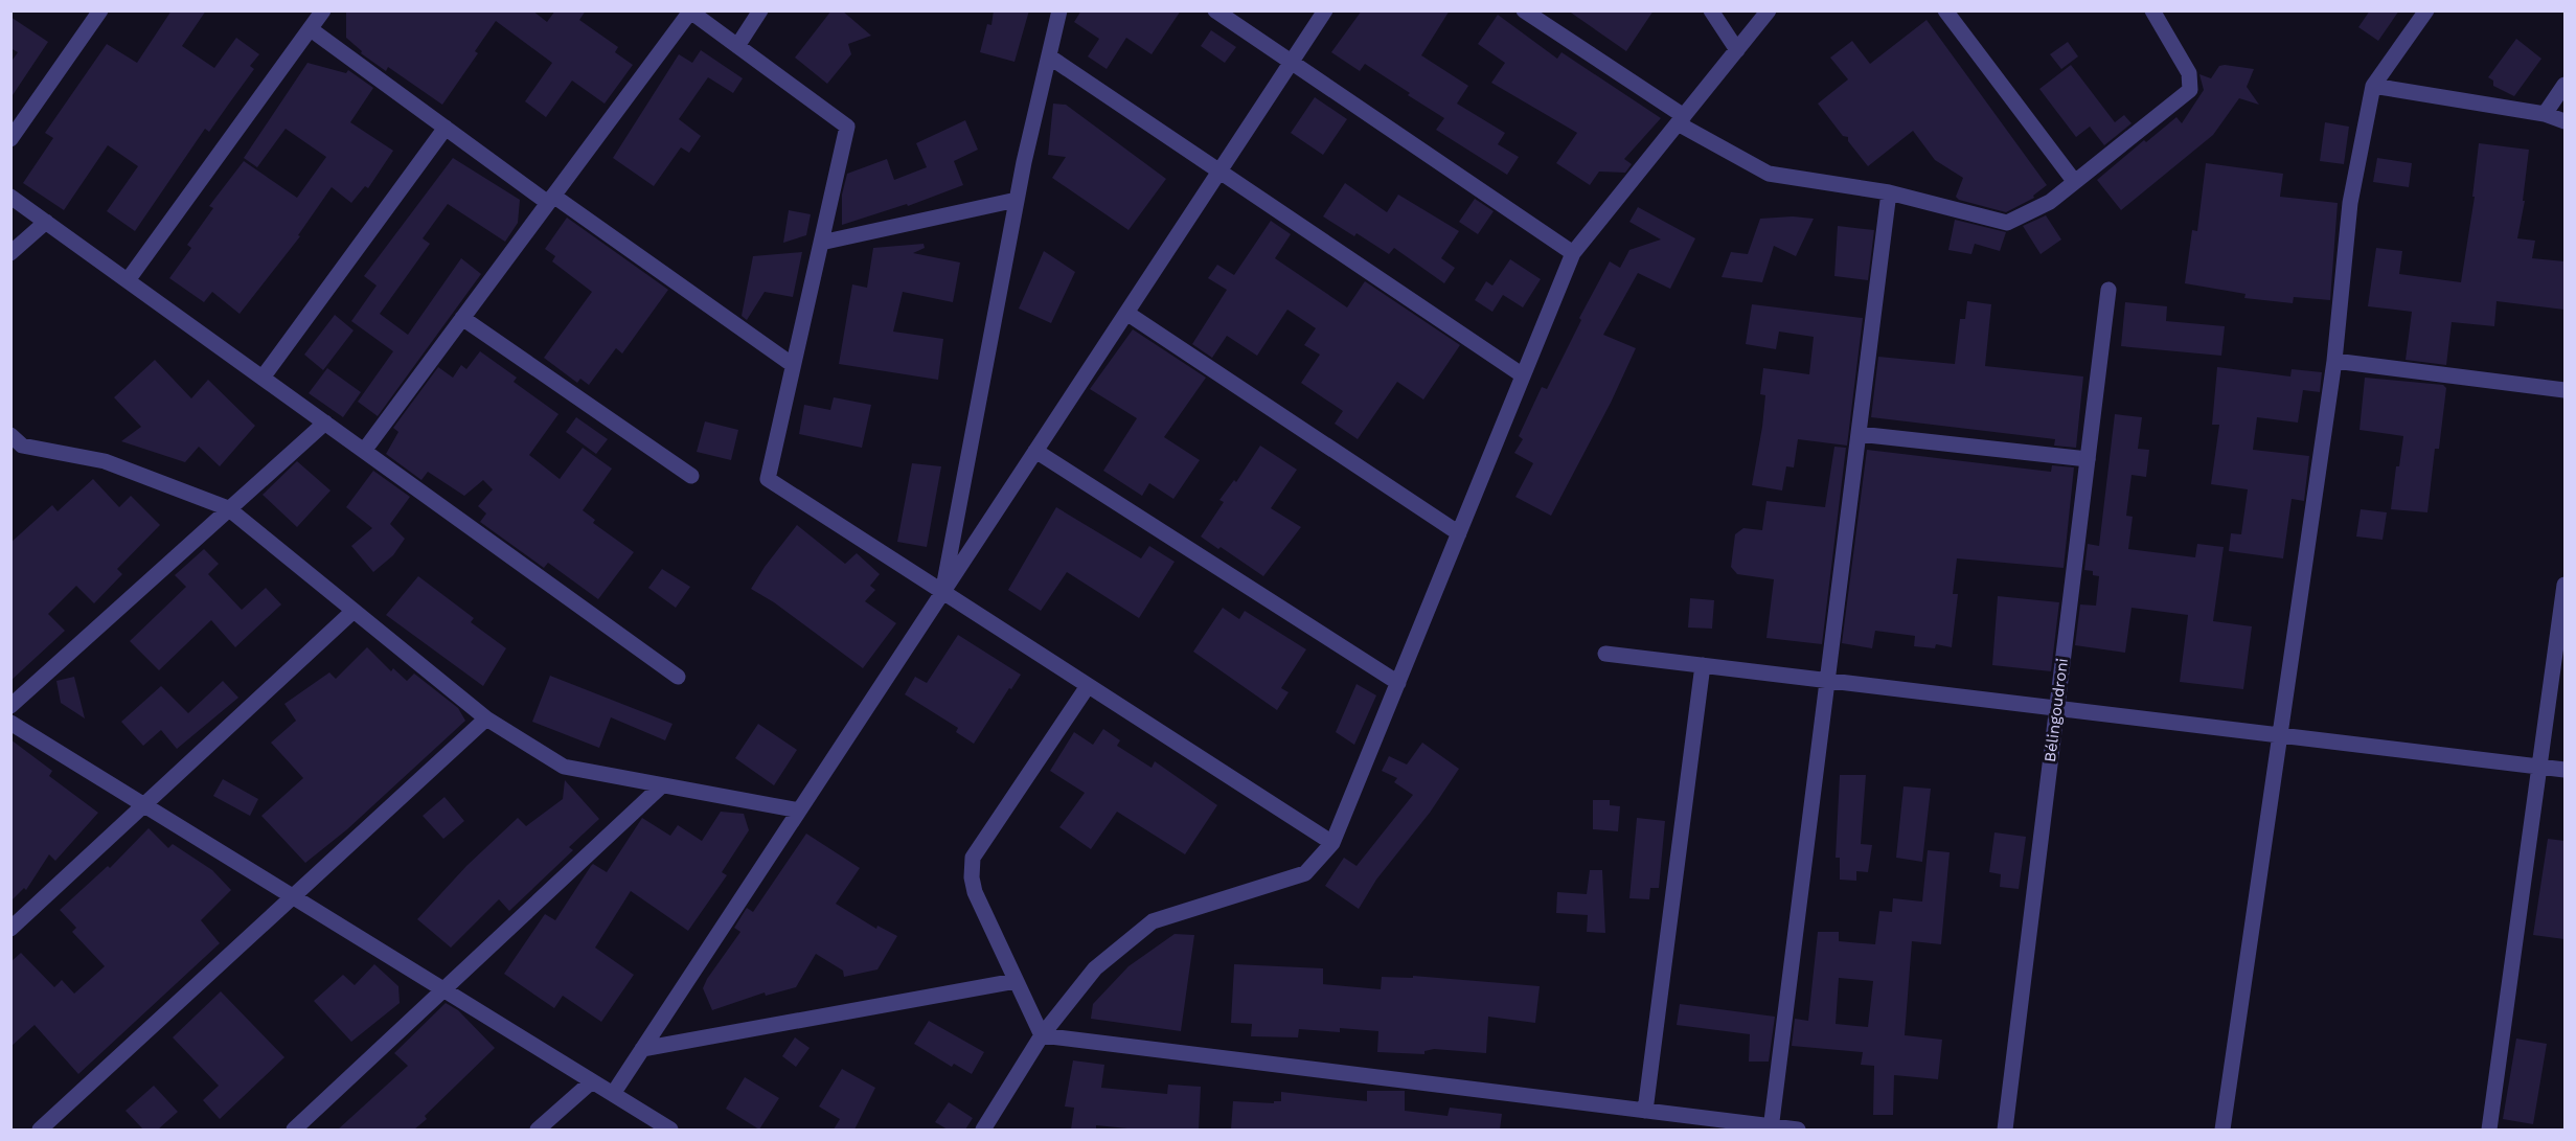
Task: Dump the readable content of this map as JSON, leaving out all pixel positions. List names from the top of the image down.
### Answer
{
  "streets": {
    "street": ["Bélingoudroni"]
  }
}
